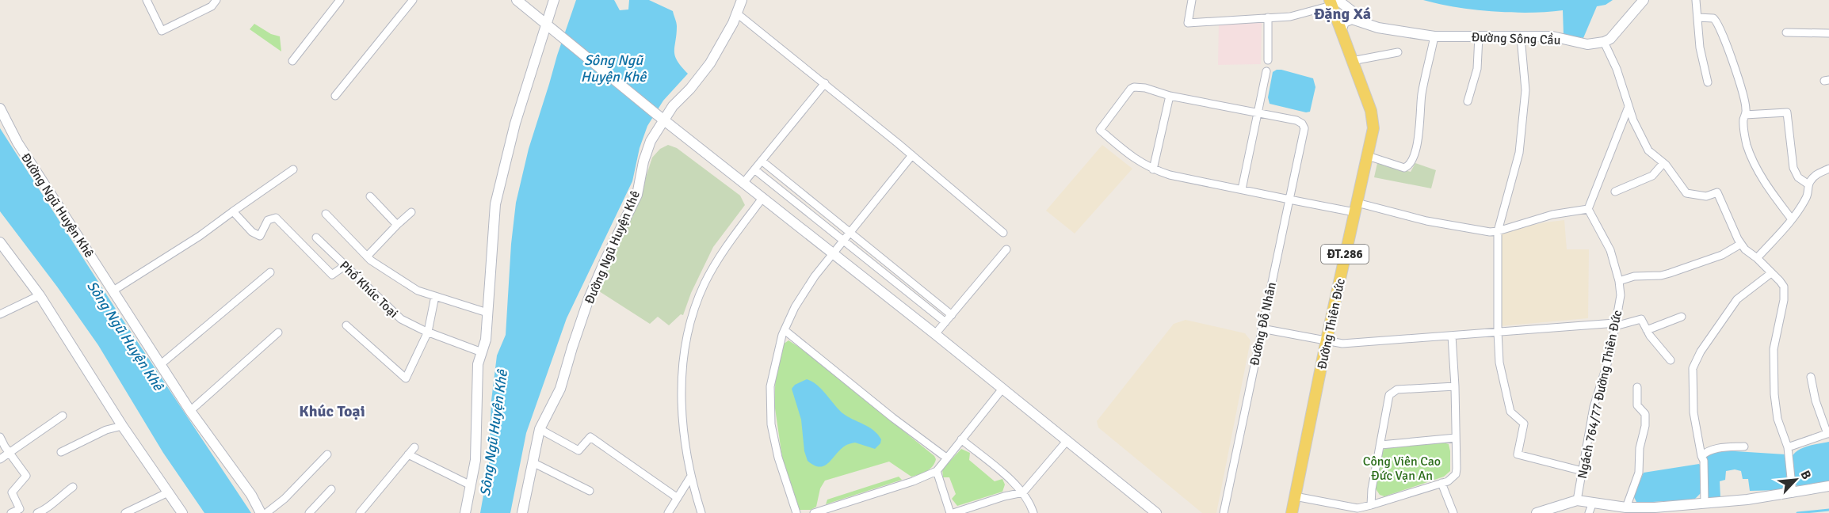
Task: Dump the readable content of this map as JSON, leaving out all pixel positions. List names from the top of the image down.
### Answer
{
  "streets": {
    "main road": ["ĐT.286", "Đường Thiên Đức"],
    "street": [
      "Đường Sông Cầu",
      "Đường Ngũ Huyện Khê",
      "Phố Khúc Toại",
      "Đường Đỗ Nhân",
      "Ngách 764/77 Đường Thiên Đức"
    ]
  },
  "crossings": [
    ["Đường Sông Cầu", "Đường Thiên Đức"]
  ],
  "districts": ["Đặng Xá", "Khúc Toại"],
  "water": ["Sông Ngũ Huyện Khê"],
  "parks": ["Công Viên Cao Đức Vạn An"],
  "north": "top right"
}
